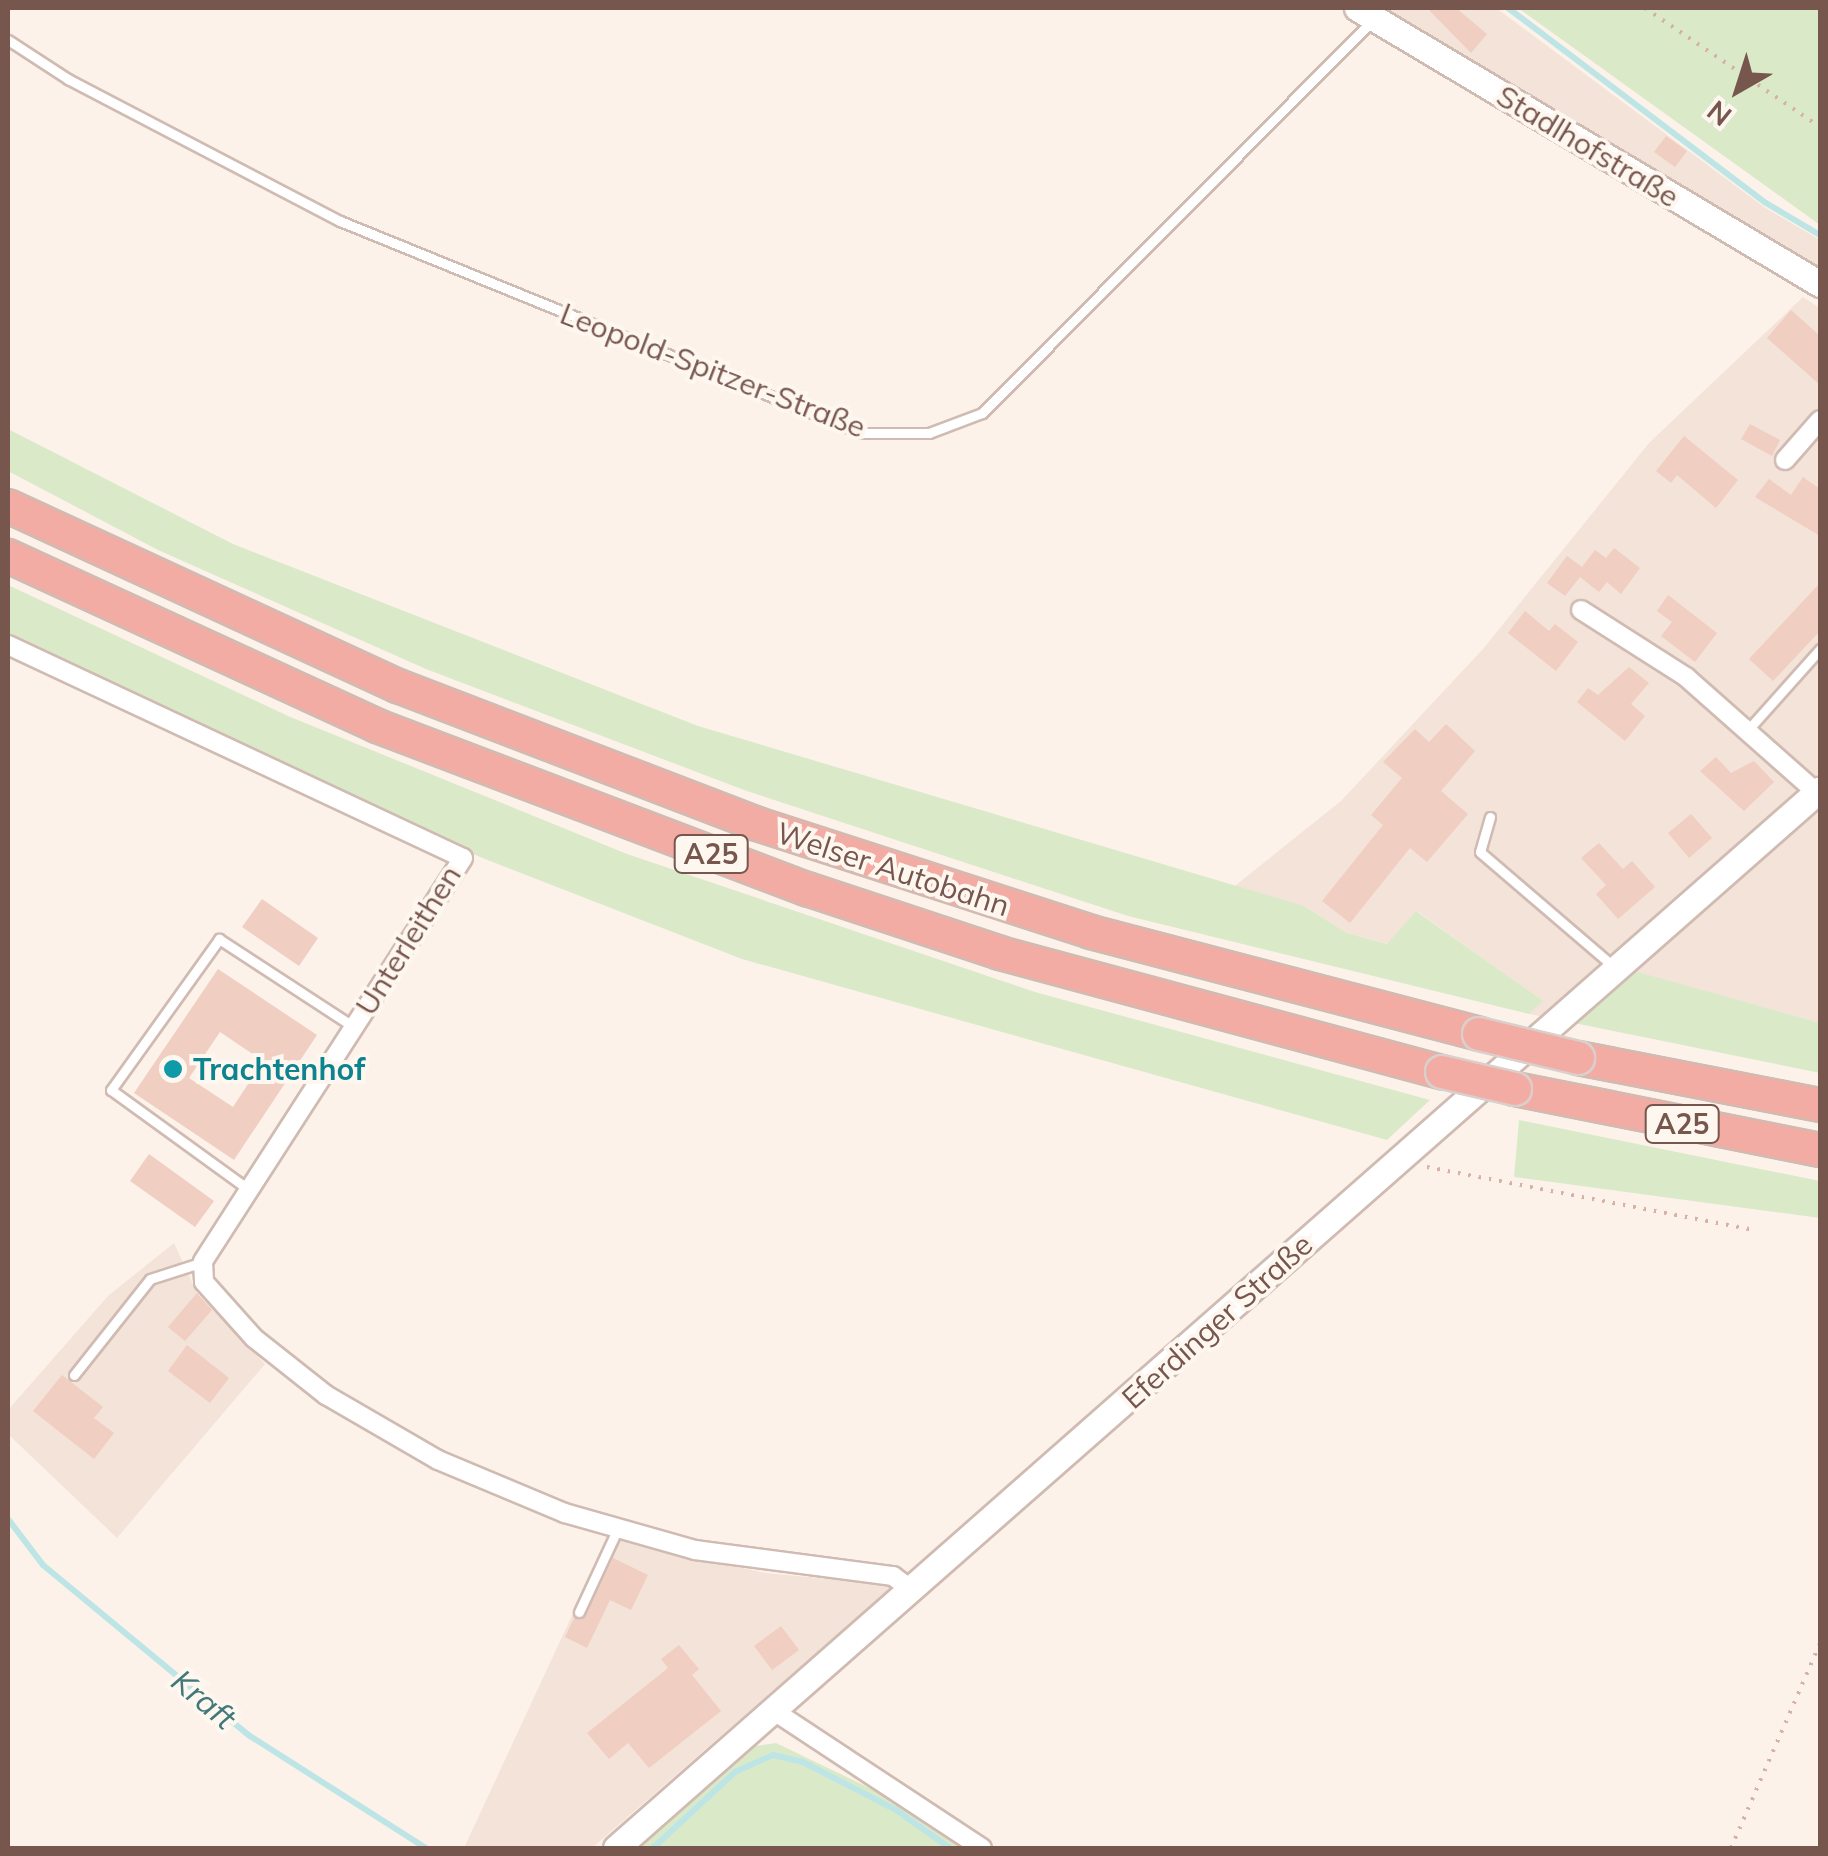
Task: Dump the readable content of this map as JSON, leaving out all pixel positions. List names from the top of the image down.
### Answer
{
  "streets": {
    "highway": ["A25", "Welser Autobahn"],
    "main road": ["Stadlhofstraße", "Eferdinger Straße"],
    "street": ["Unterleithen"],
    "lane": ["Leopold-Spitzer-Straße"]
  },
  "crossings": [
    ["Stadlhofstraße", "Leopold-Spitzer-Straße"]
  ],
  "water": ["Kraft"],
  "places": ["Trachtenhof"],
  "north": "bottom left"
}
